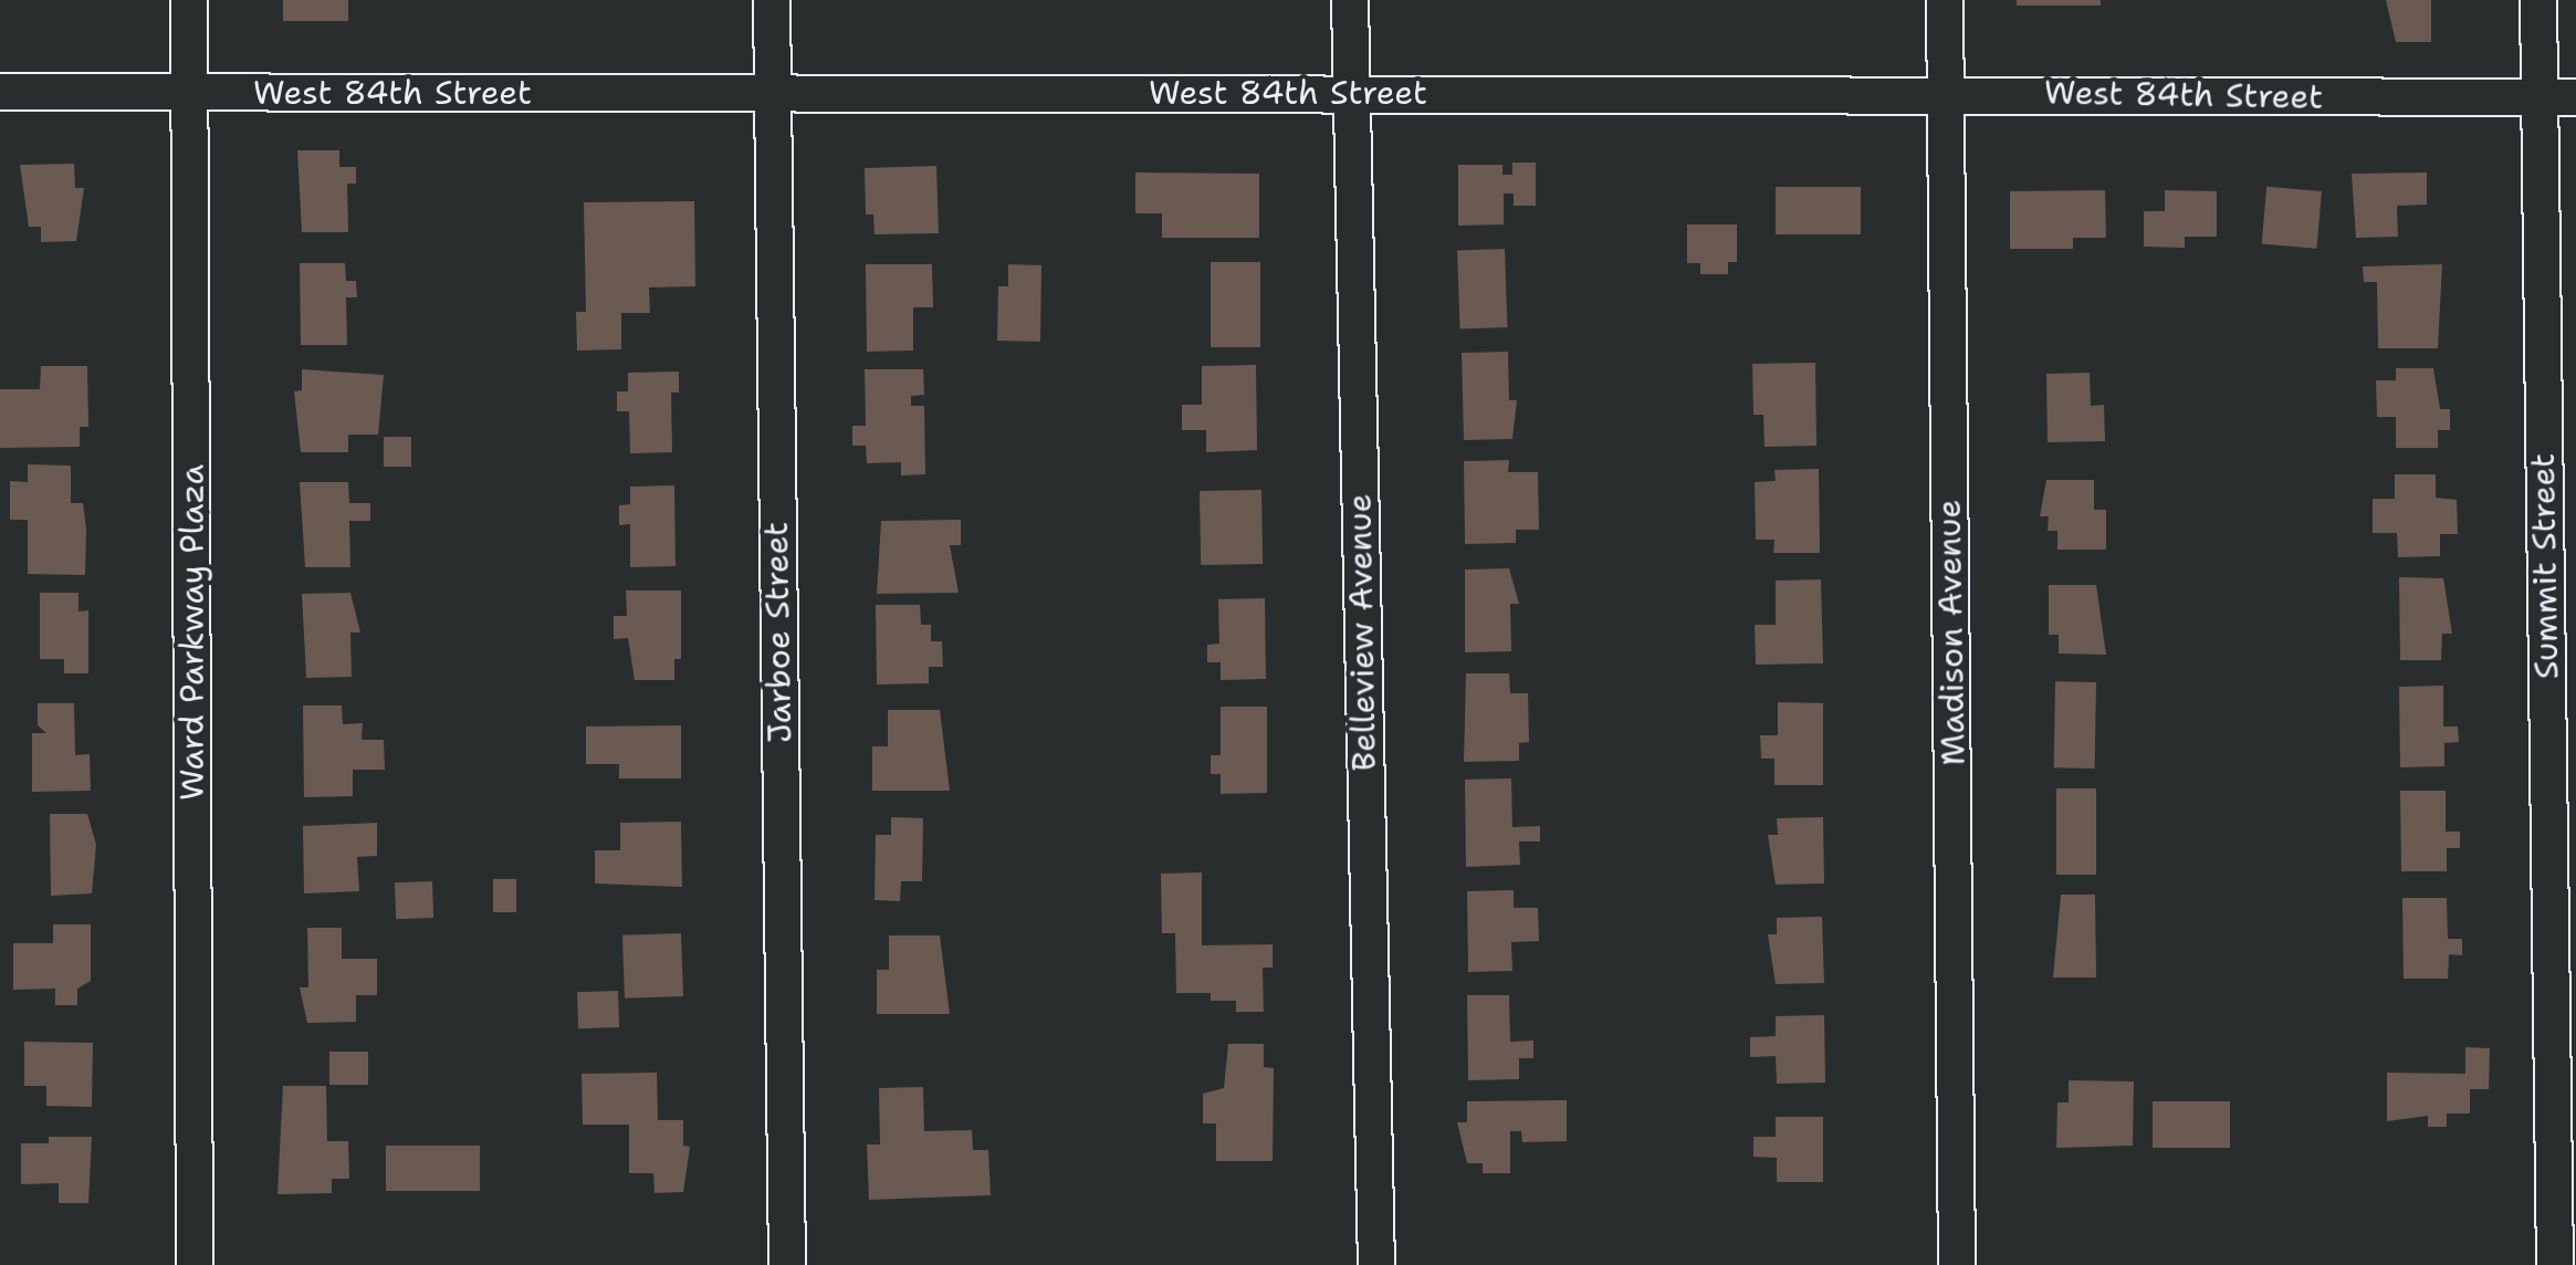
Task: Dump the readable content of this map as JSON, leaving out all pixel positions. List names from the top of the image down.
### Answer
{
  "streets": {
    "street": [
      "West 84th Street",
      "Summit Street",
      "Ward Parkway Plaza",
      "Jarboe Street",
      "Belleview Avenue",
      "Madison Avenue"
    ]
  },
  "crossings": [
    ["West 84th Street", "Summit Street"],
    ["West 84th Street", "Ward Parkway Plaza"],
    ["West 84th Street", "Jarboe Street"],
    ["West 84th Street", "Belleview Avenue"],
    ["West 84th Street", "Madison Avenue"]
  ]
}
